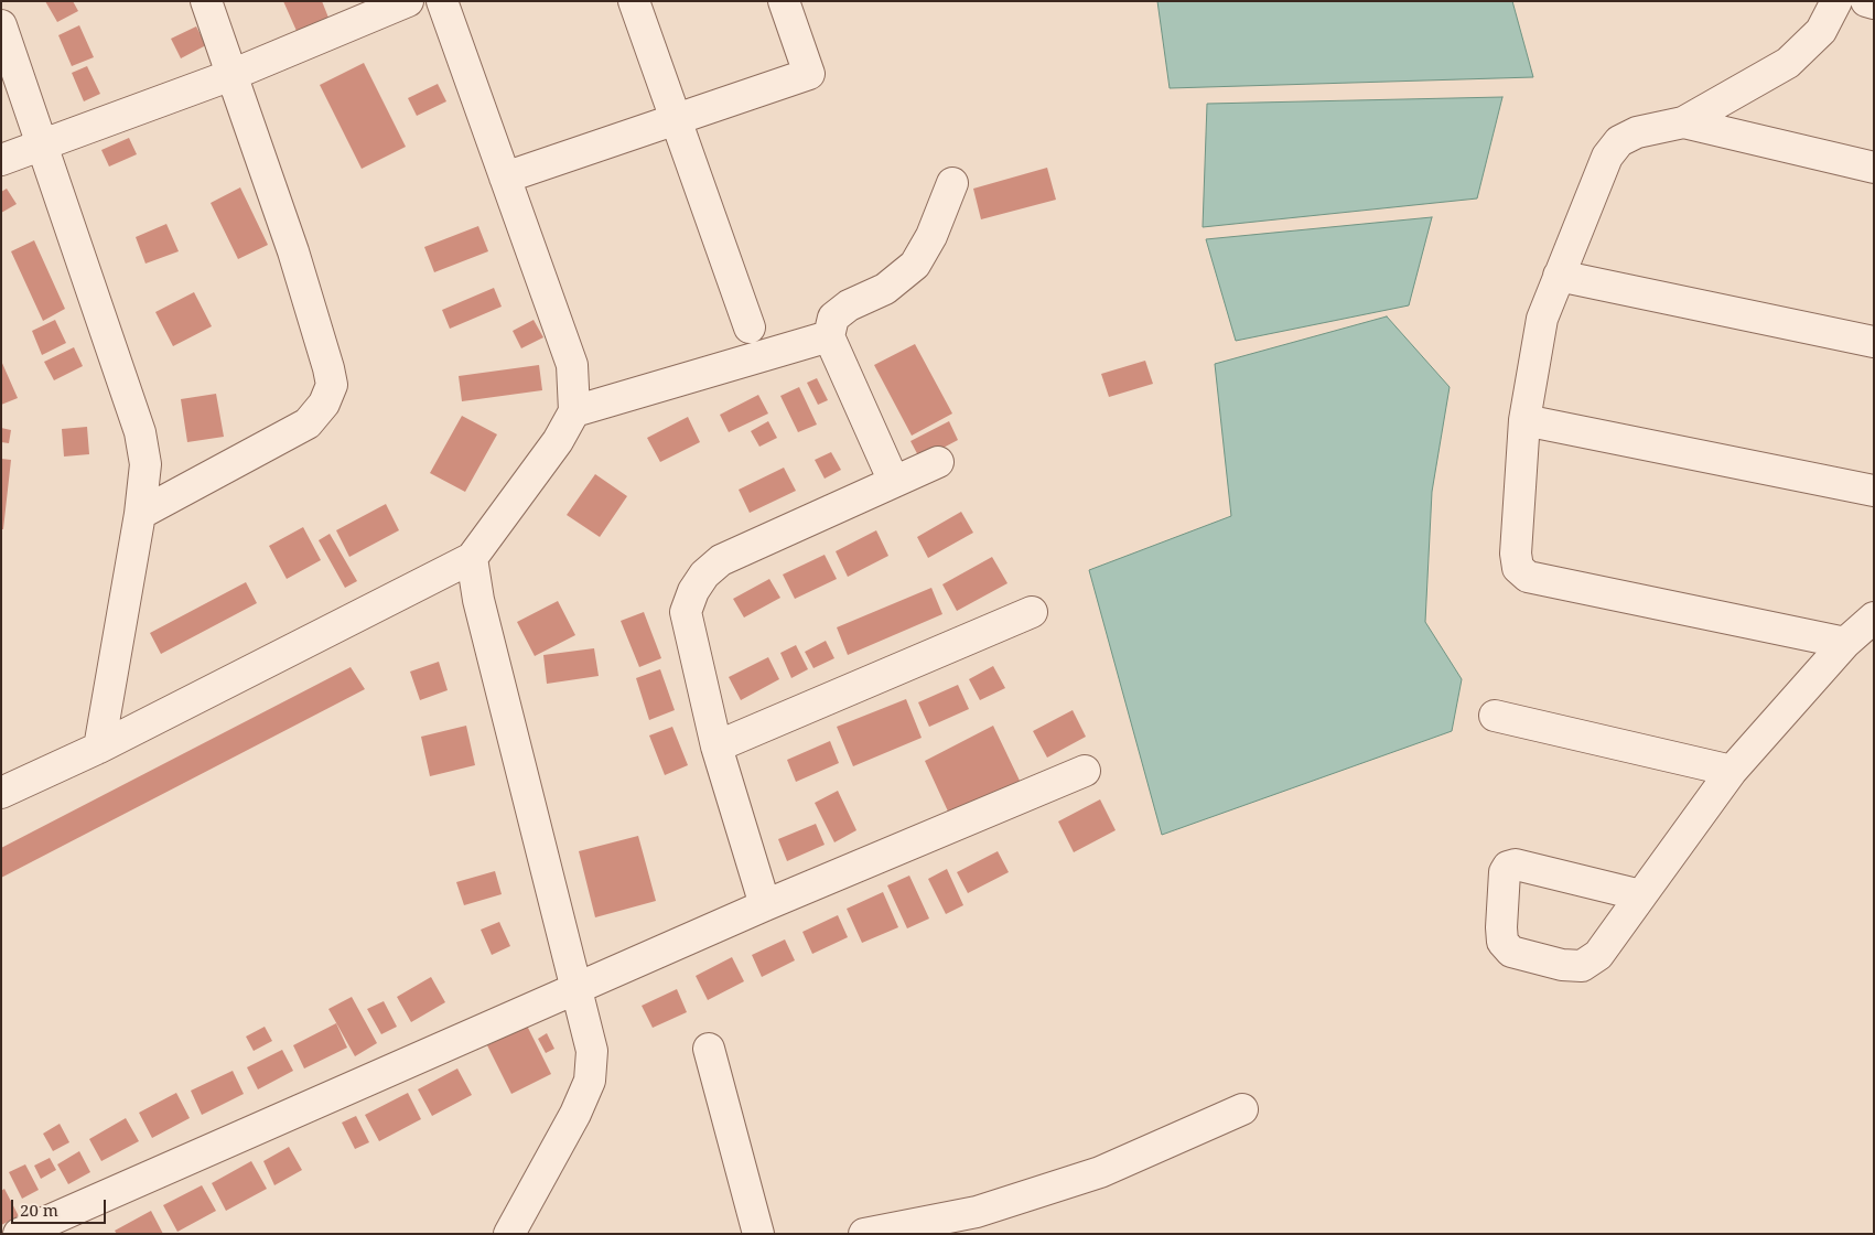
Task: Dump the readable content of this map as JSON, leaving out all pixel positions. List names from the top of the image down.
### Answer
{
  "scale_bar": "20 m"
}
